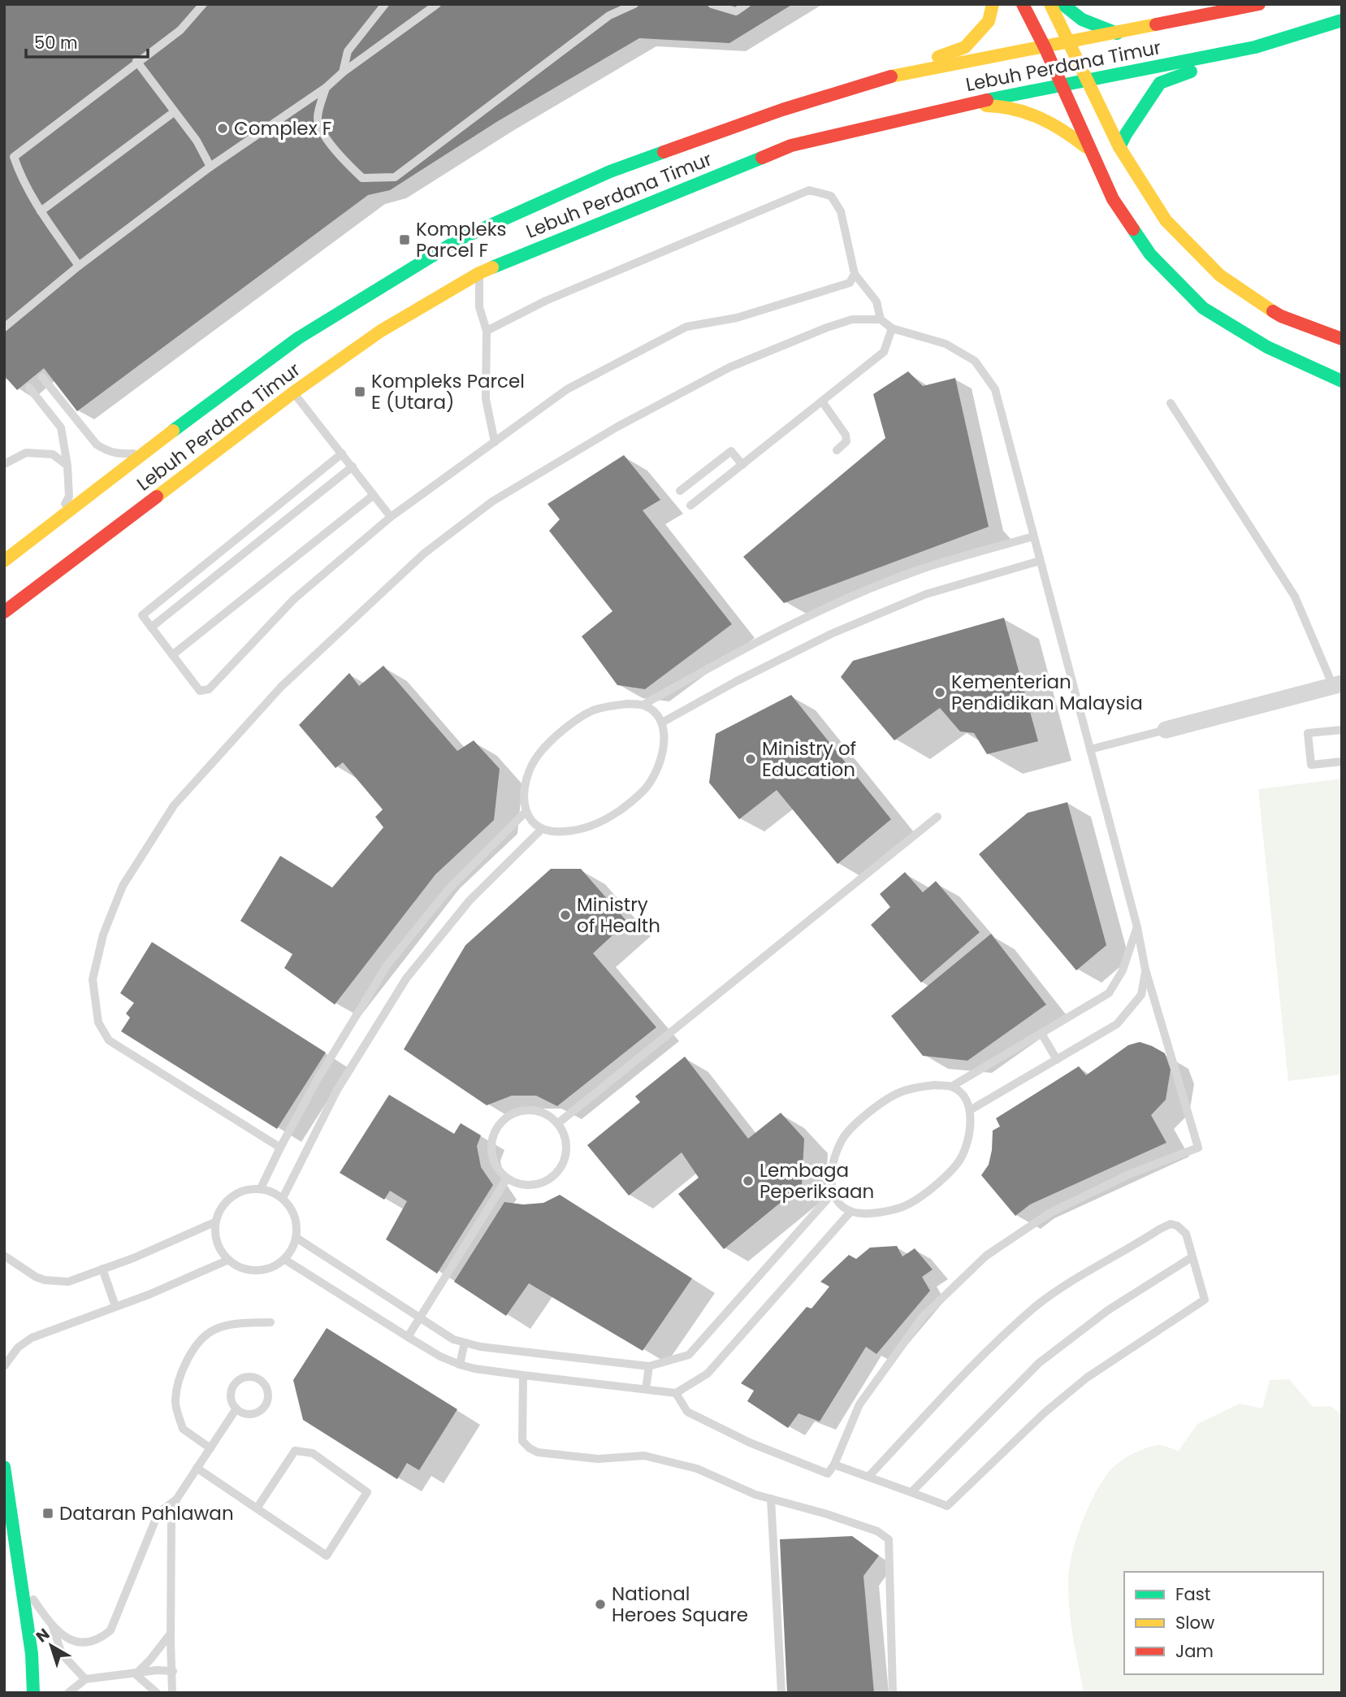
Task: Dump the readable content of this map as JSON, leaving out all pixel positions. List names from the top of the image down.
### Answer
{
  "streets": {
    "main road": ["Lebuh Perdana Timur"]
  },
  "places": {
    "other": [
      "Complex F",
      "Kementerian Pendidikan Malaysia",
      "Ministry of Education",
      "Ministry of Health",
      "Lembaga Peperiksaan",
      "National Heroes Square"
    ],
    "transit": ["Kompleks Parcel F", "Kompleks Parcel E (Utara)", "Dataran Pahlawan"]
  },
  "legend": ["Fast", "Slow", "Jam"],
  "scale_bar": "50 m",
  "north": "top left"
}
